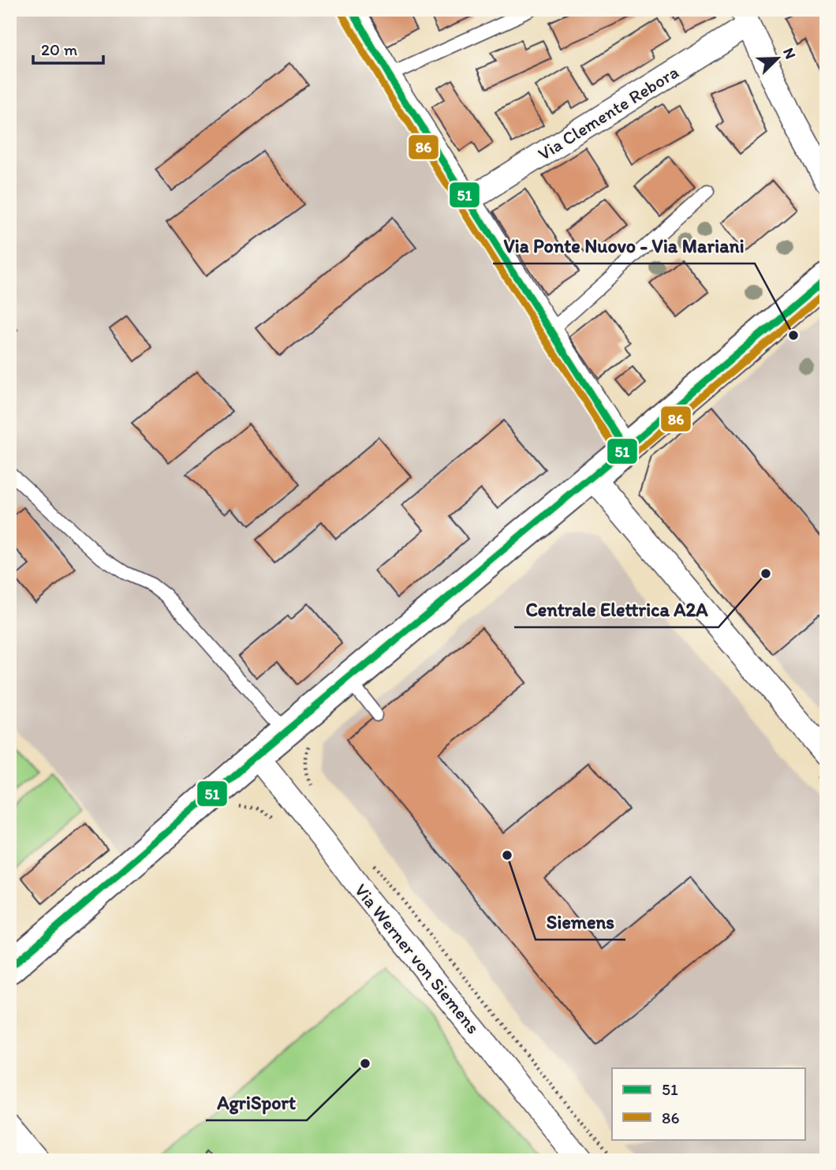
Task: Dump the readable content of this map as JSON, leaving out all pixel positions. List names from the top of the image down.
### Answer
{
  "streets": {
    "street": ["Via Clemente Rebora", "Via Werner von Siemens"]
  },
  "places": [
    "Via Ponte Nuovo - Via Mariani",
    "Centrale Elettrica A2A",
    "Siemens",
    "AgriSport"
  ],
  "lines": ["transit line 51", "transit line 86"],
  "legend": ["51", "86"],
  "scale_bar": "20 m",
  "north": "top right"
}
